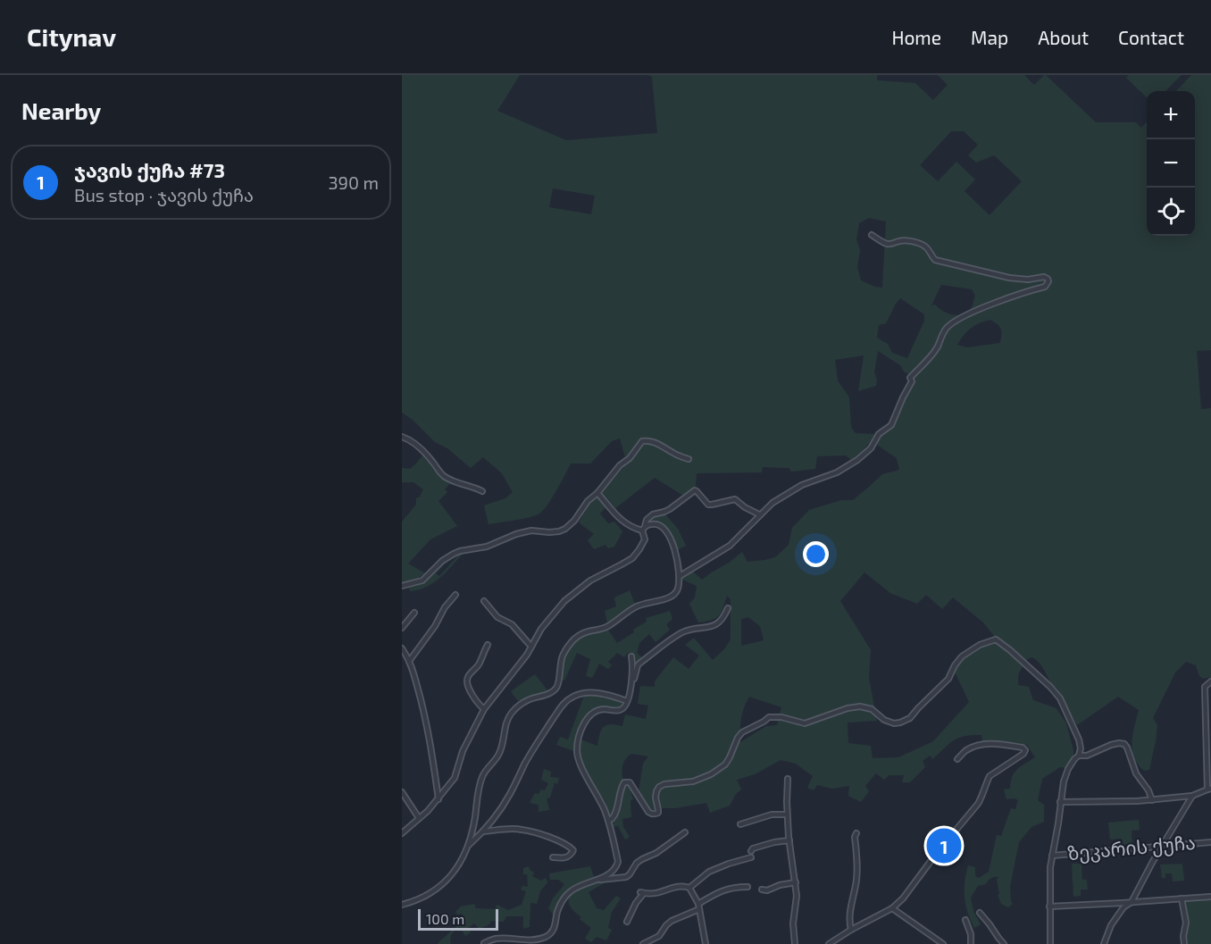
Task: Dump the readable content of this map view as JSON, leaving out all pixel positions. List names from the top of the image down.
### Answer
{
  "streets": {
    "street": ["ზეკარის ქუჩა"]
  },
  "scale_bar": "100 m",
  "page": {
    "header": "Citynav",
    "nav": [
      "Home",
      "Map",
      "About",
      "Contact"
    ],
    "heading": "Nearby",
    "map_buttons": ["+", "−"],
    "list": [
      {
        "mark": "1",
        "name": "ჯავის ქუჩა #73",
        "note": "Bus stop · ჯავის ქუჩა",
        "value": "390 m"
      }
    ],
    "pins": "1",
    "scale": "100 m"
  }
}
